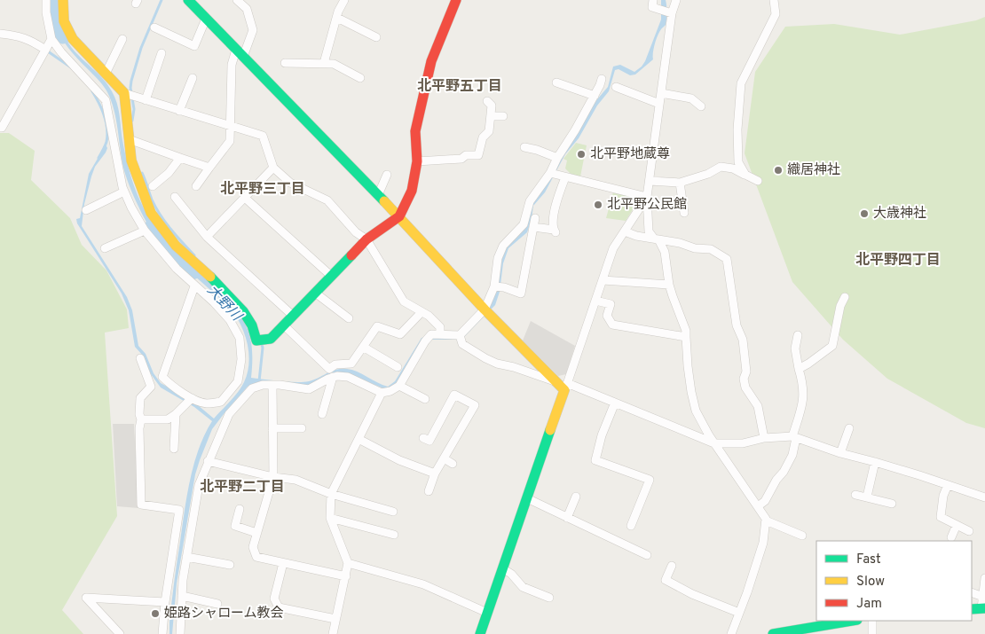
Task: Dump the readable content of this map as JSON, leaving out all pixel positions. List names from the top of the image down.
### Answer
{
  "districts": [
    "北平野五丁目",
    "北平野三丁目",
    "北平野四丁目",
    "北平野二丁目"
  ],
  "water": ["大野川"],
  "places": [
    "北平野地蔵尊",
    "織居神社",
    "北平野公民館",
    "大歳神社",
    "姫路シャローム教会"
  ],
  "legend": ["Fast", "Slow", "Jam"]
}
